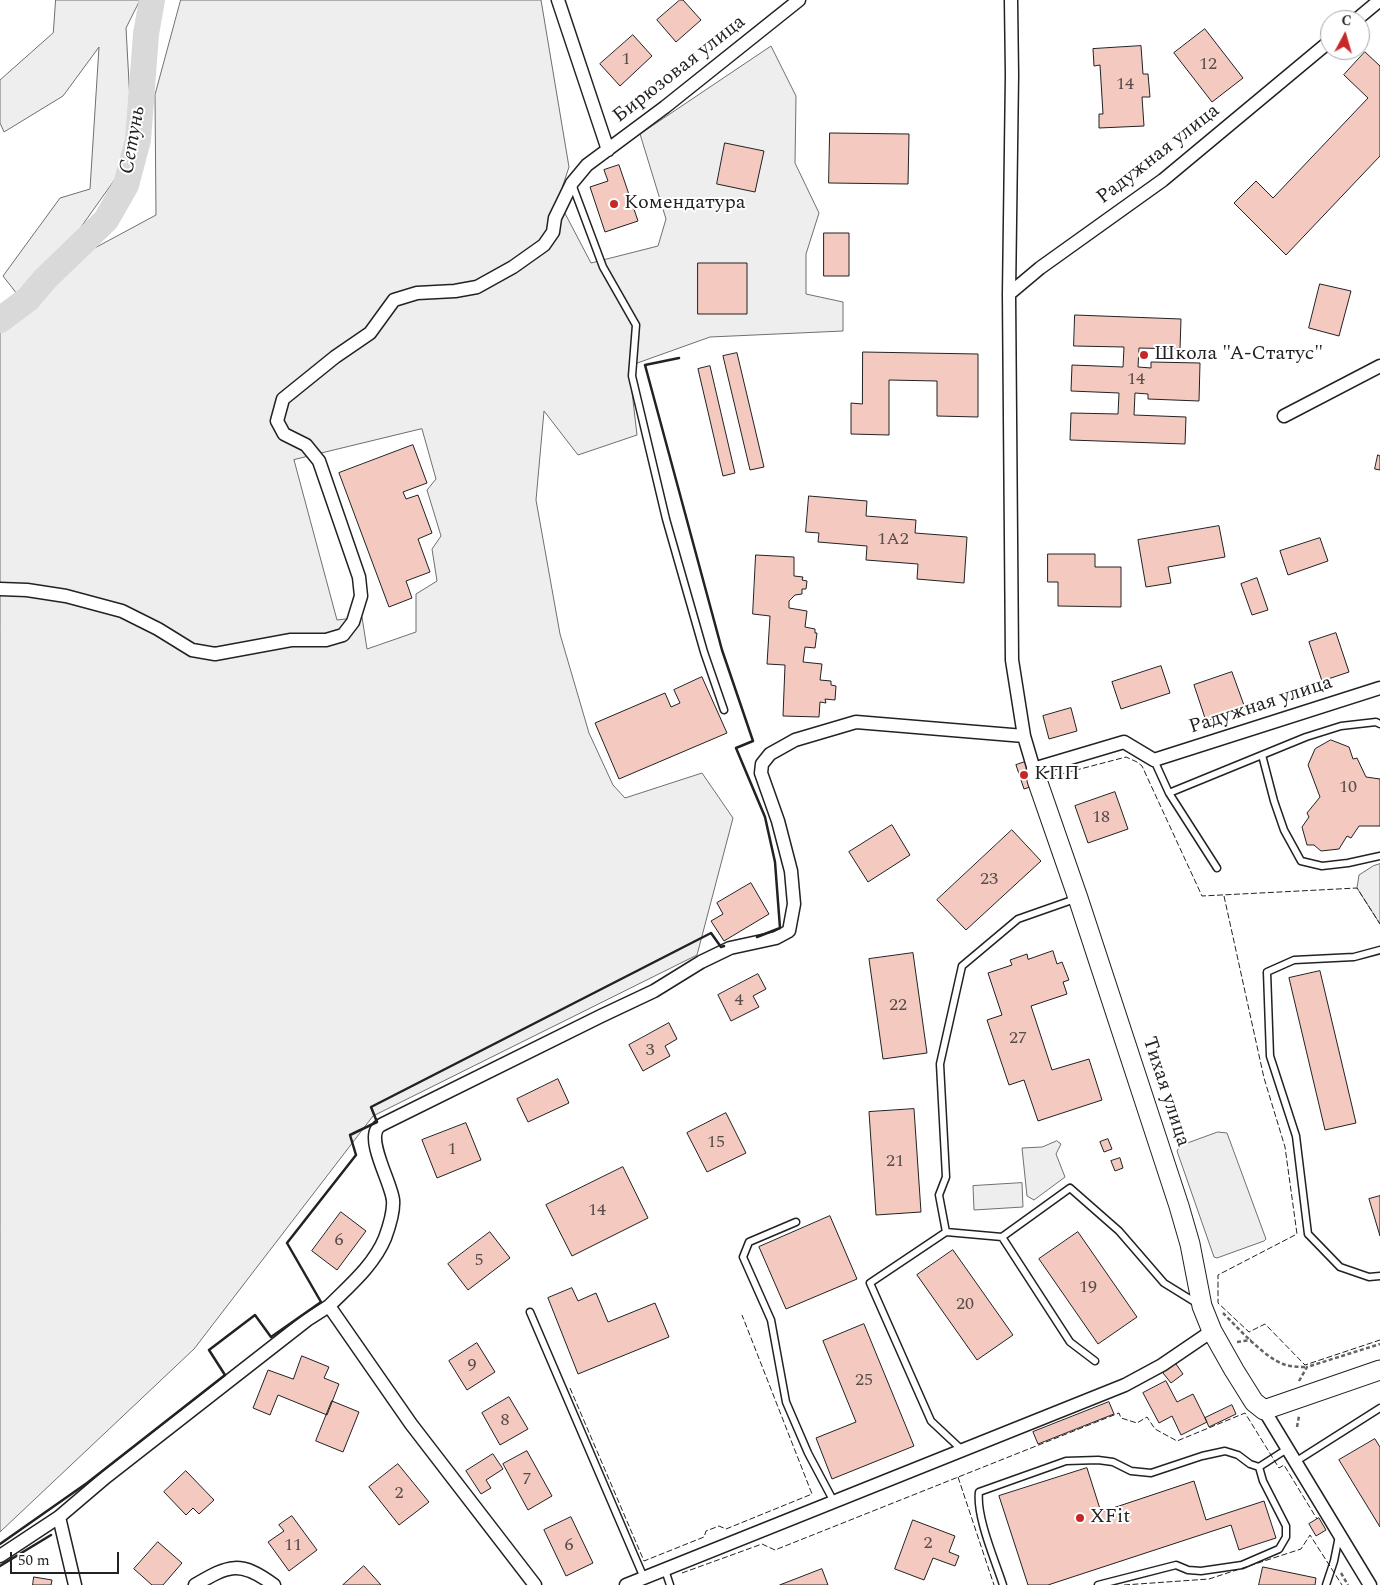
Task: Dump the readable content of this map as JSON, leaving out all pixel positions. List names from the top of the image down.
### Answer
{
  "streets": {
    "street": ["Бирюзовая улица", "Радужная улица", "Тихая улица"]
  },
  "water": ["Сетунь"],
  "places": [
    "Комендатура",
    "Школа \"А-Статус\"",
    "КПП",
    "XFit"
  ],
  "house_numbers": [
    "1",
    "12",
    "14",
    "14",
    "1А2",
    "10",
    "18",
    "23",
    "4",
    "22",
    "27",
    "3",
    "15",
    "1",
    "21",
    "14",
    "6",
    "5",
    "19",
    "20",
    "9",
    "25",
    "8",
    "7",
    "2",
    "2",
    "11",
    "6"
  ],
  "scale_bar": "50 m",
  "north": "top"
}
